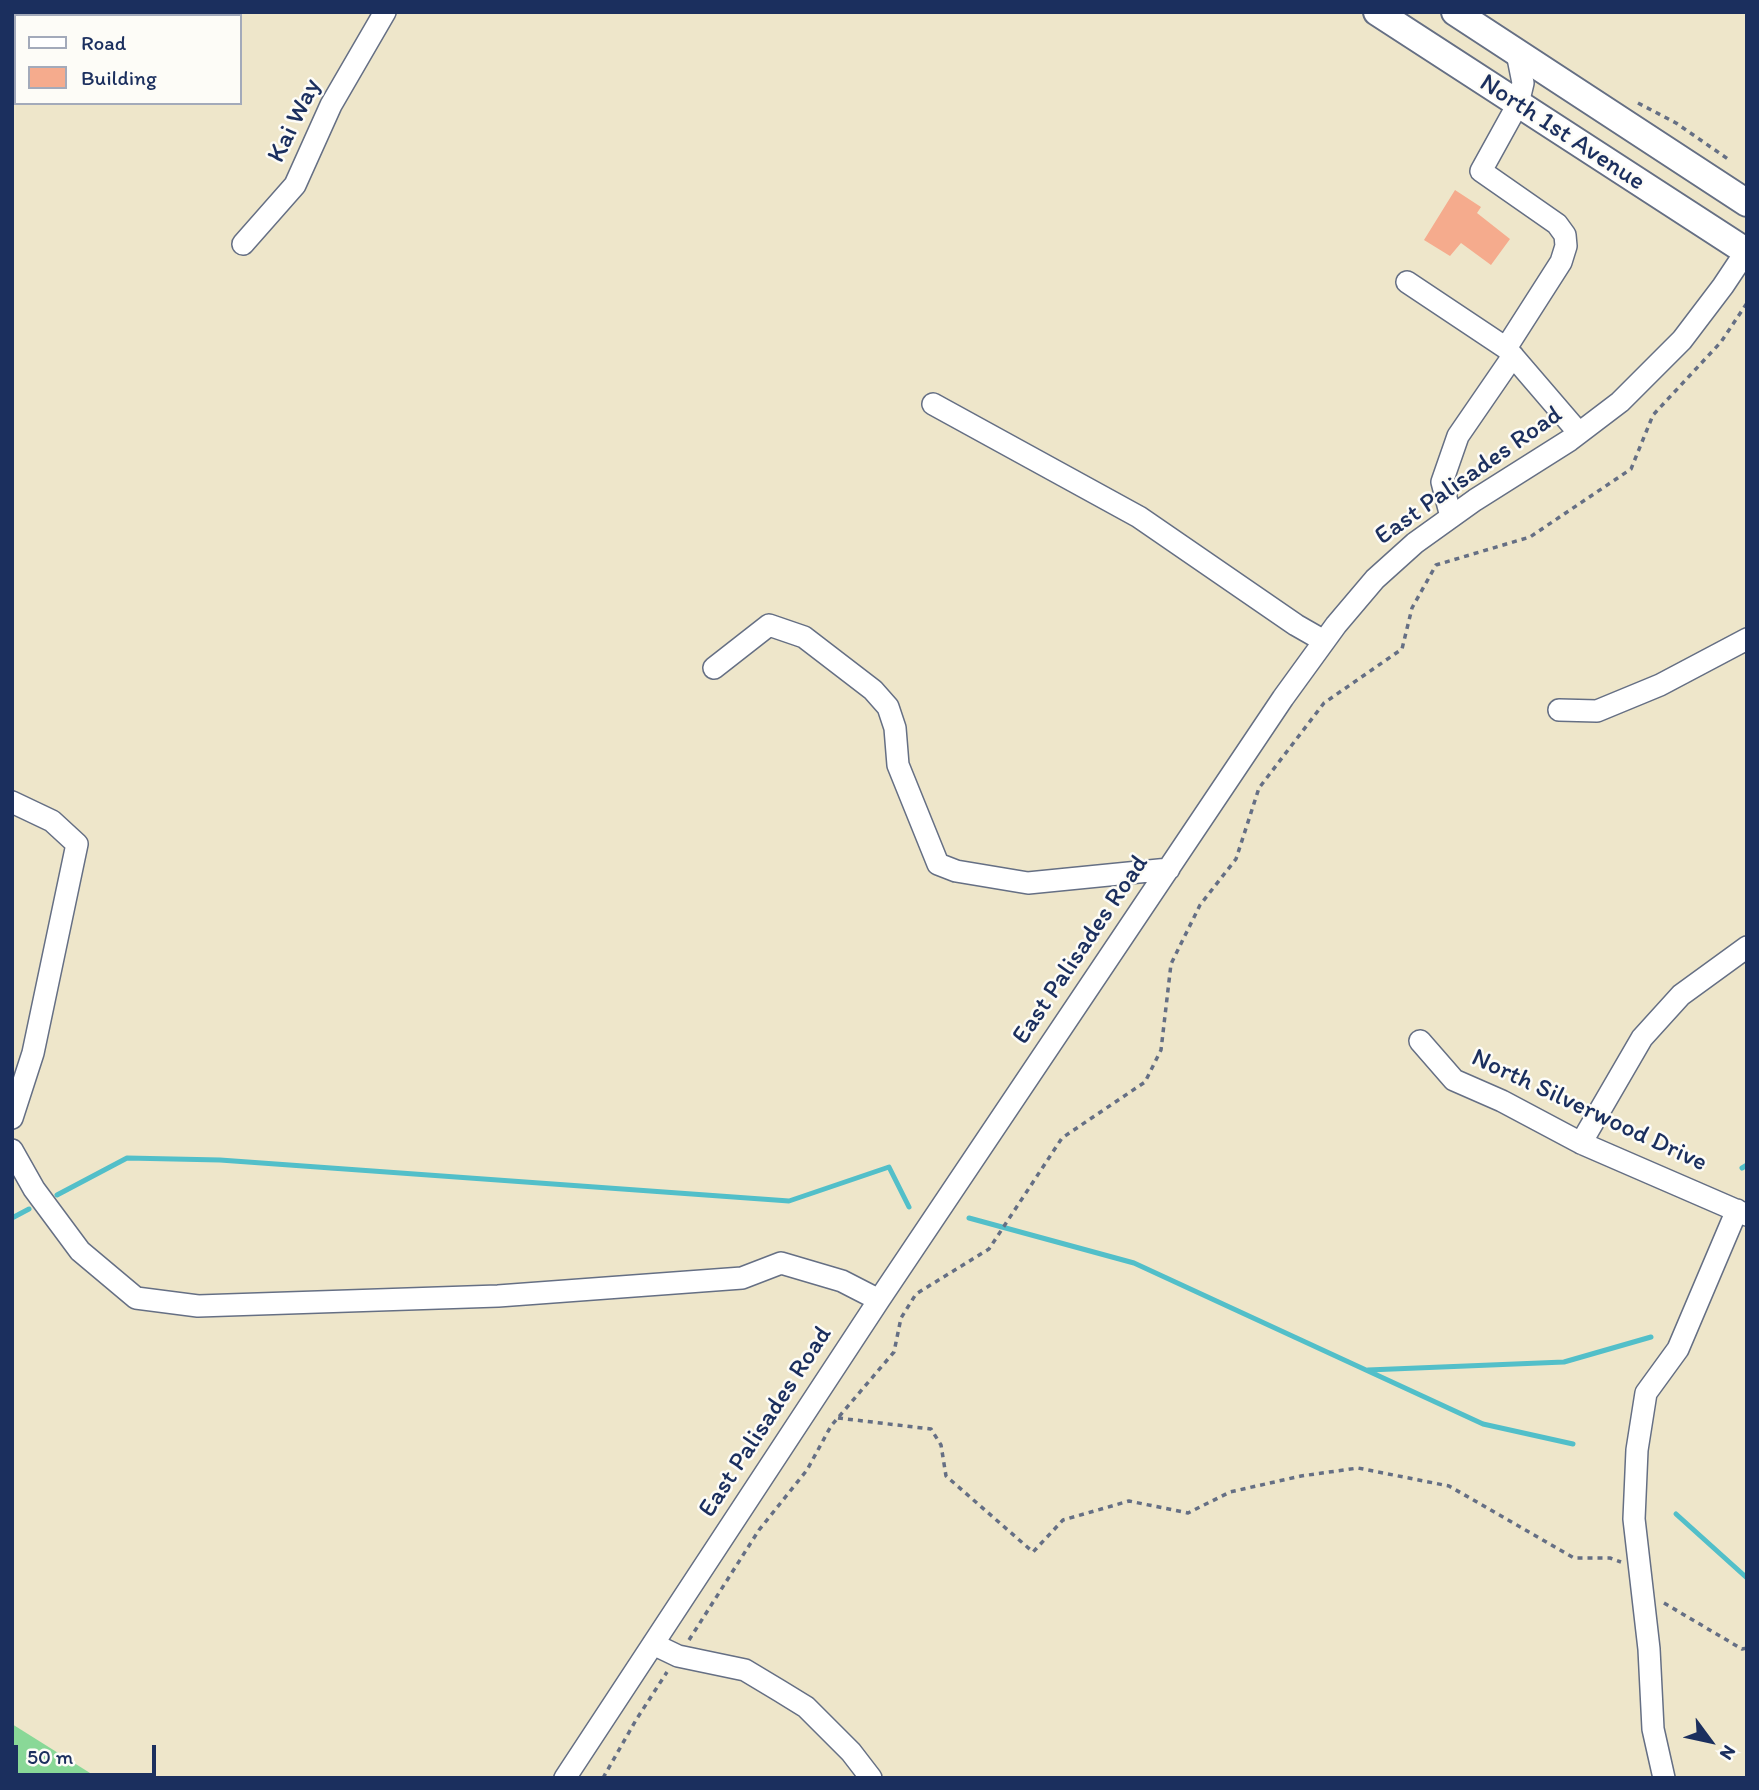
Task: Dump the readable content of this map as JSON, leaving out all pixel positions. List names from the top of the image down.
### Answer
{
  "streets": {
    "main road": ["North 1st Avenue"],
    "street": ["Kai Way", "East Palisades Road", "North Silverwood Drive"]
  },
  "crossings": [
    ["North 1st Avenue", "East Palisades Road"]
  ],
  "legend": ["Road", "Building"],
  "scale_bar": "50 m",
  "north": "bottom right"
}
